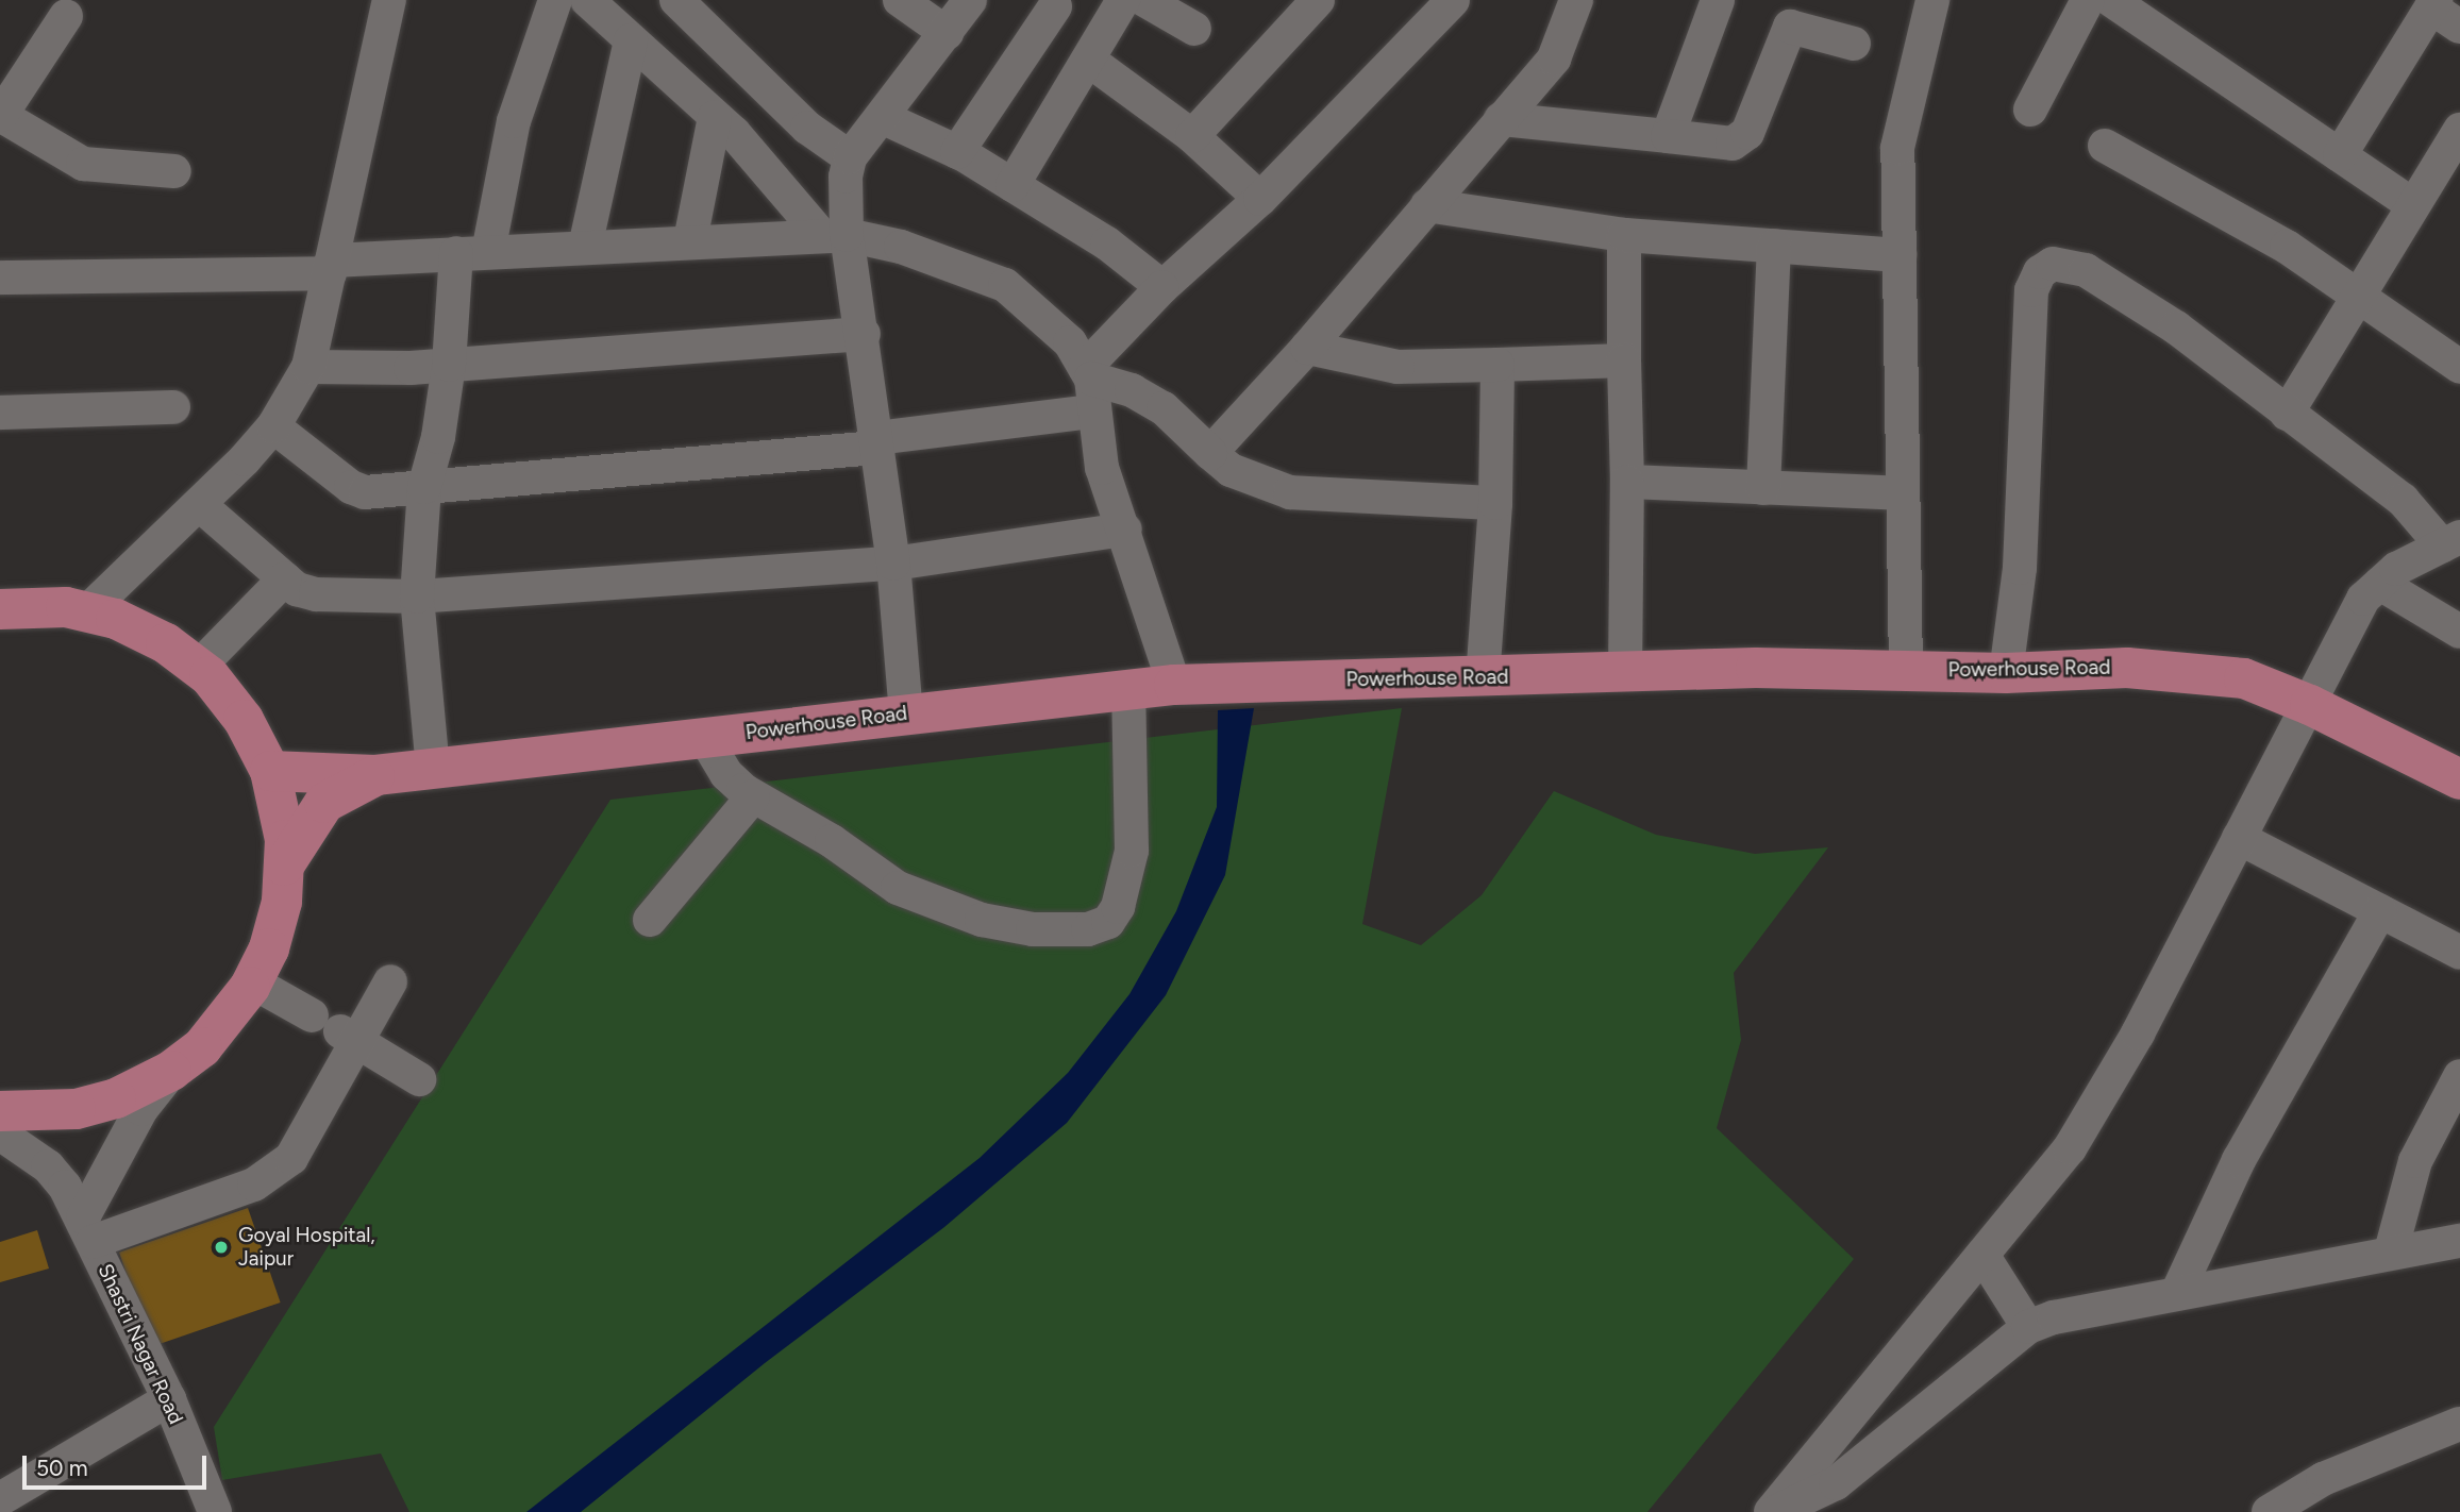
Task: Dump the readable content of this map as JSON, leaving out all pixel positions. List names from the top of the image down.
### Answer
{
  "streets": {
    "main road": ["Powerhouse Road"],
    "street": ["Shastri Nagar Road"]
  },
  "places": ["Goyal Hospital, Jaipur"],
  "scale_bar": "50 m"
}
